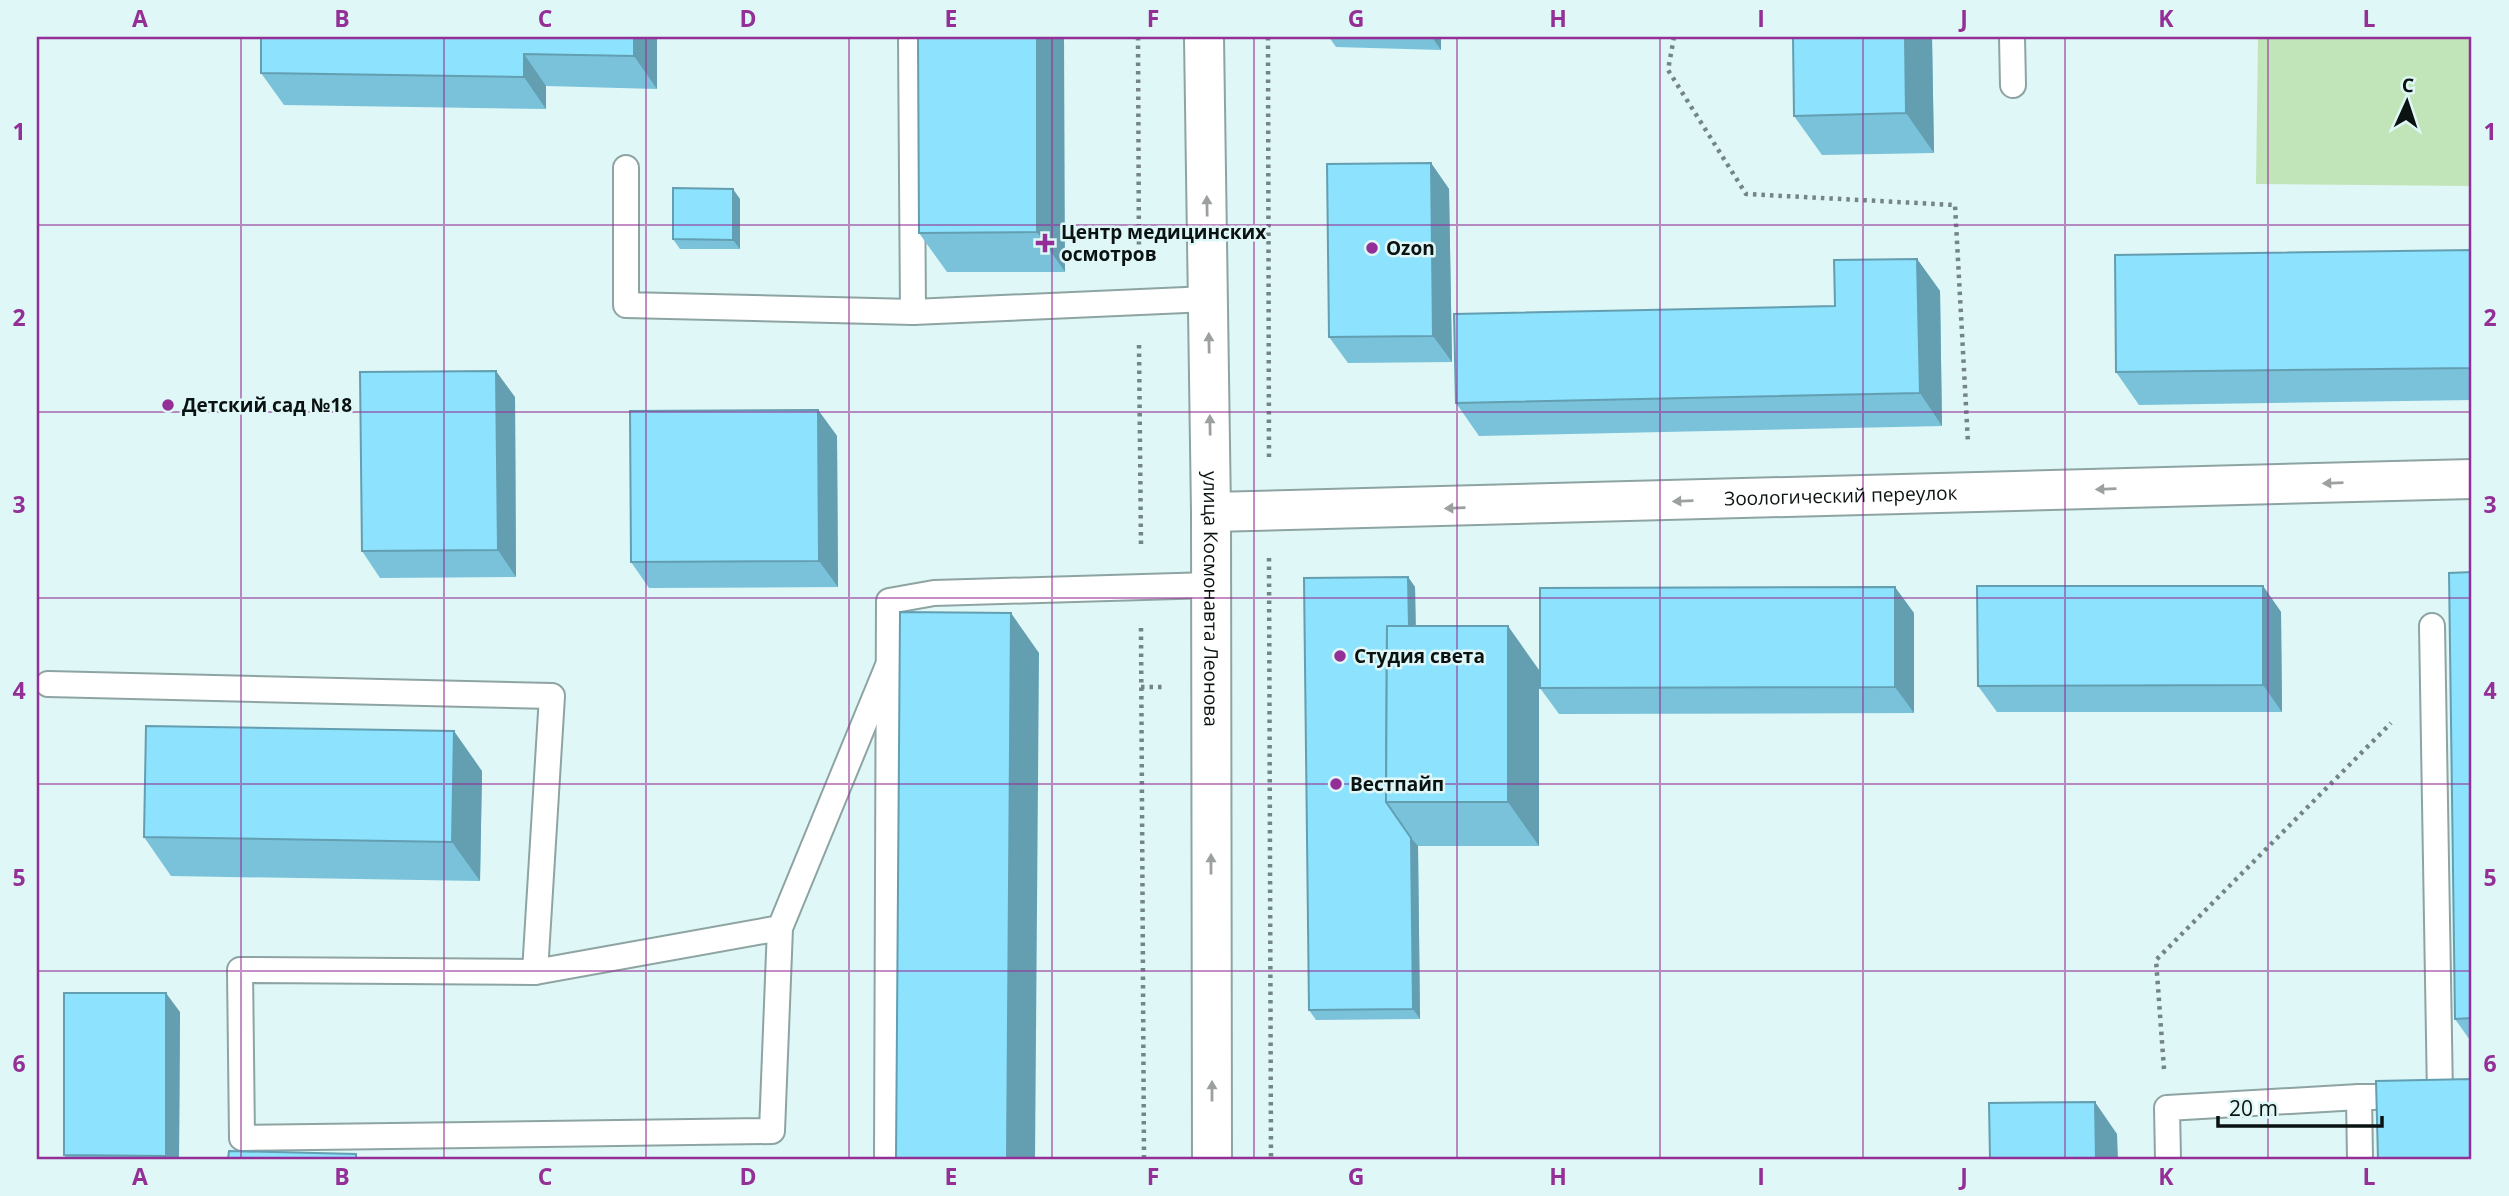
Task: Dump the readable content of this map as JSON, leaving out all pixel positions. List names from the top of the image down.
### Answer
{
  "streets": {
    "street": ["Зоологический переулок", "улица Космонавта Леонова"]
  },
  "crossings": [
    ["Зоологический переулок", "улица Космонавта Леонова"]
  ],
  "one_way": ["Зоологический переулок", "улица Космонавта Леонова"],
  "places": {
    "health": ["Центр медицинских осмотров"],
    "other": [
      "Ozon",
      "Детский сад №18",
      "Студия света",
      "Вестпайп"
    ]
  },
  "scale_bar": "20 m",
  "north": "top",
  "grid": {
    "columns": [
      "A",
      "B",
      "C",
      "D",
      "E",
      "F",
      "G",
      "H",
      "I",
      "J",
      "K",
      "L"
    ],
    "rows": [
      "1",
      "2",
      "3",
      "4",
      "5",
      "6"
    ]
  }
}
